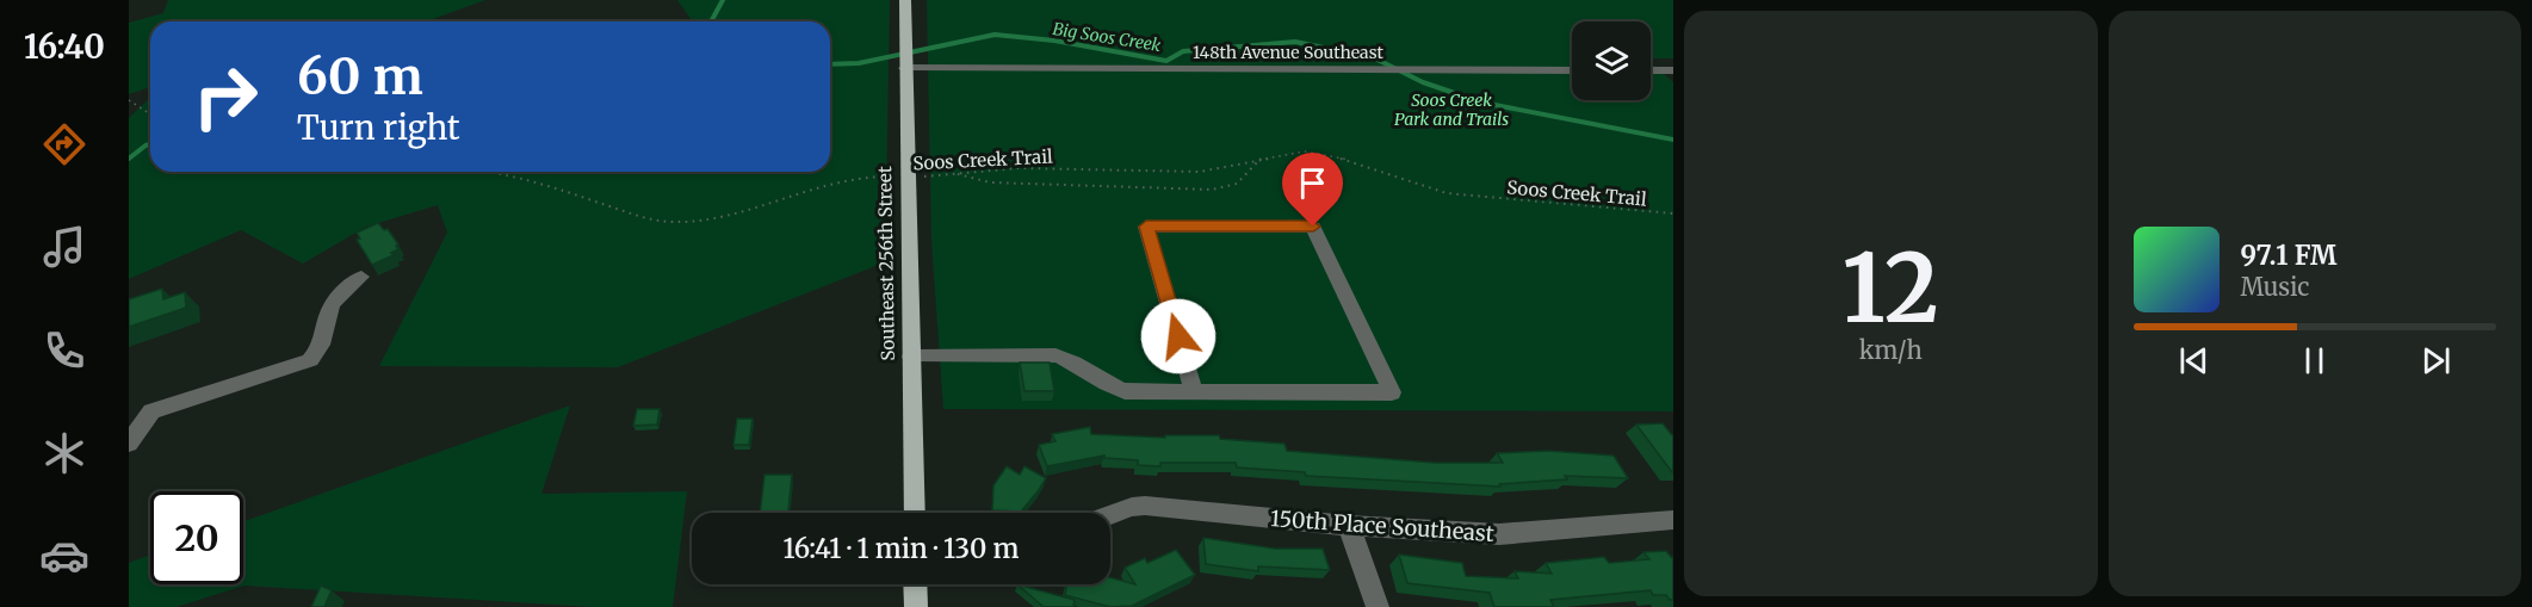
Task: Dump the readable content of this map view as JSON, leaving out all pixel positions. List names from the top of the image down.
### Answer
{
  "streets": {
    "main road": ["Southeast 256th Street"],
    "street": ["148th Avenue Southeast", "150th Place Southeast"],
    "path": ["Soos Creek Trail"]
  },
  "crossings": [
    ["148th Avenue Southeast", "Southeast 256th Street"],
    ["Soos Creek Trail", "Southeast 256th Street"]
  ],
  "water": ["Big Soos Creek"],
  "parks": ["Soos Creek Park and Trails"],
  "page": {
    "tabs": "16:40",
    "tile": ["12", "km/h"],
    "turn": ["60 m", "Turn right"],
    "song": ["97.1 FM", "Music"],
    "limit": "20",
    "trip": "16:41 · 1 min · 130 m"
  }
}
